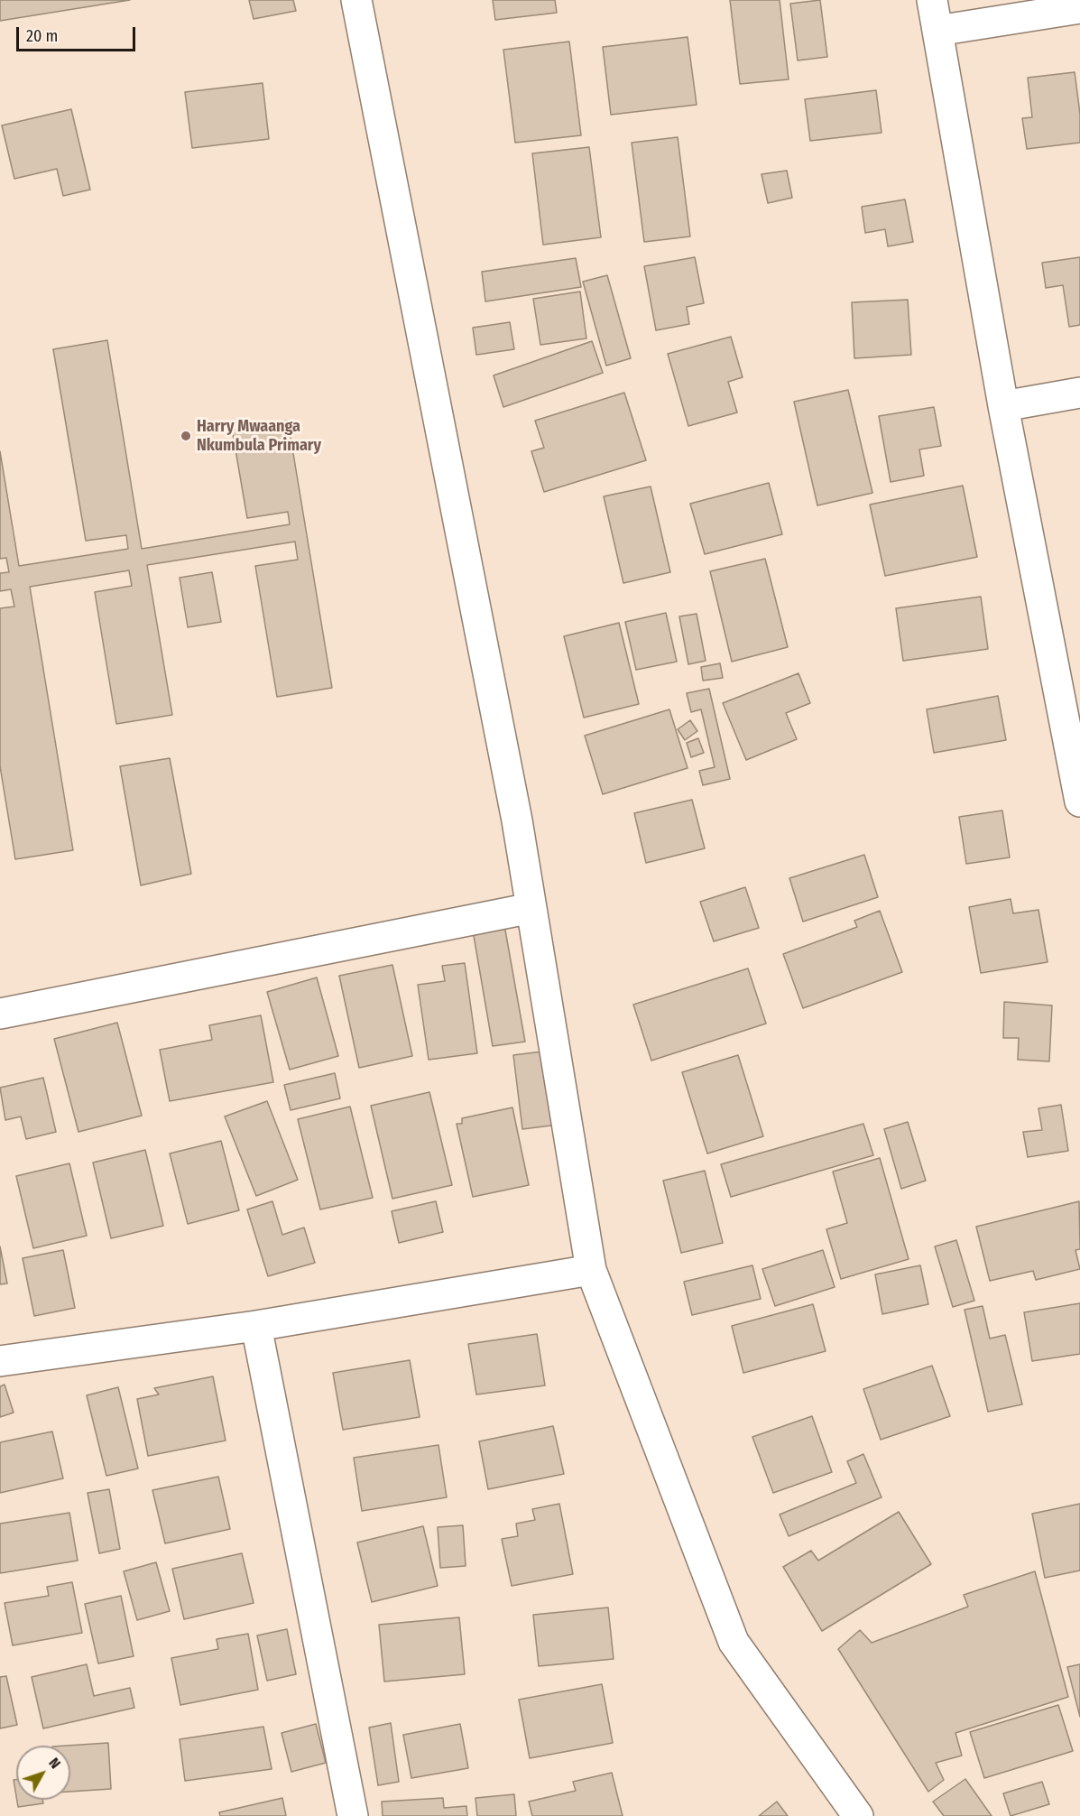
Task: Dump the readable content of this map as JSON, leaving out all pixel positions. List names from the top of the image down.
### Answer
{
  "places": ["Harry Mwaanga Nkumbula Primary"],
  "scale_bar": "20 m",
  "north": "top right"
}
